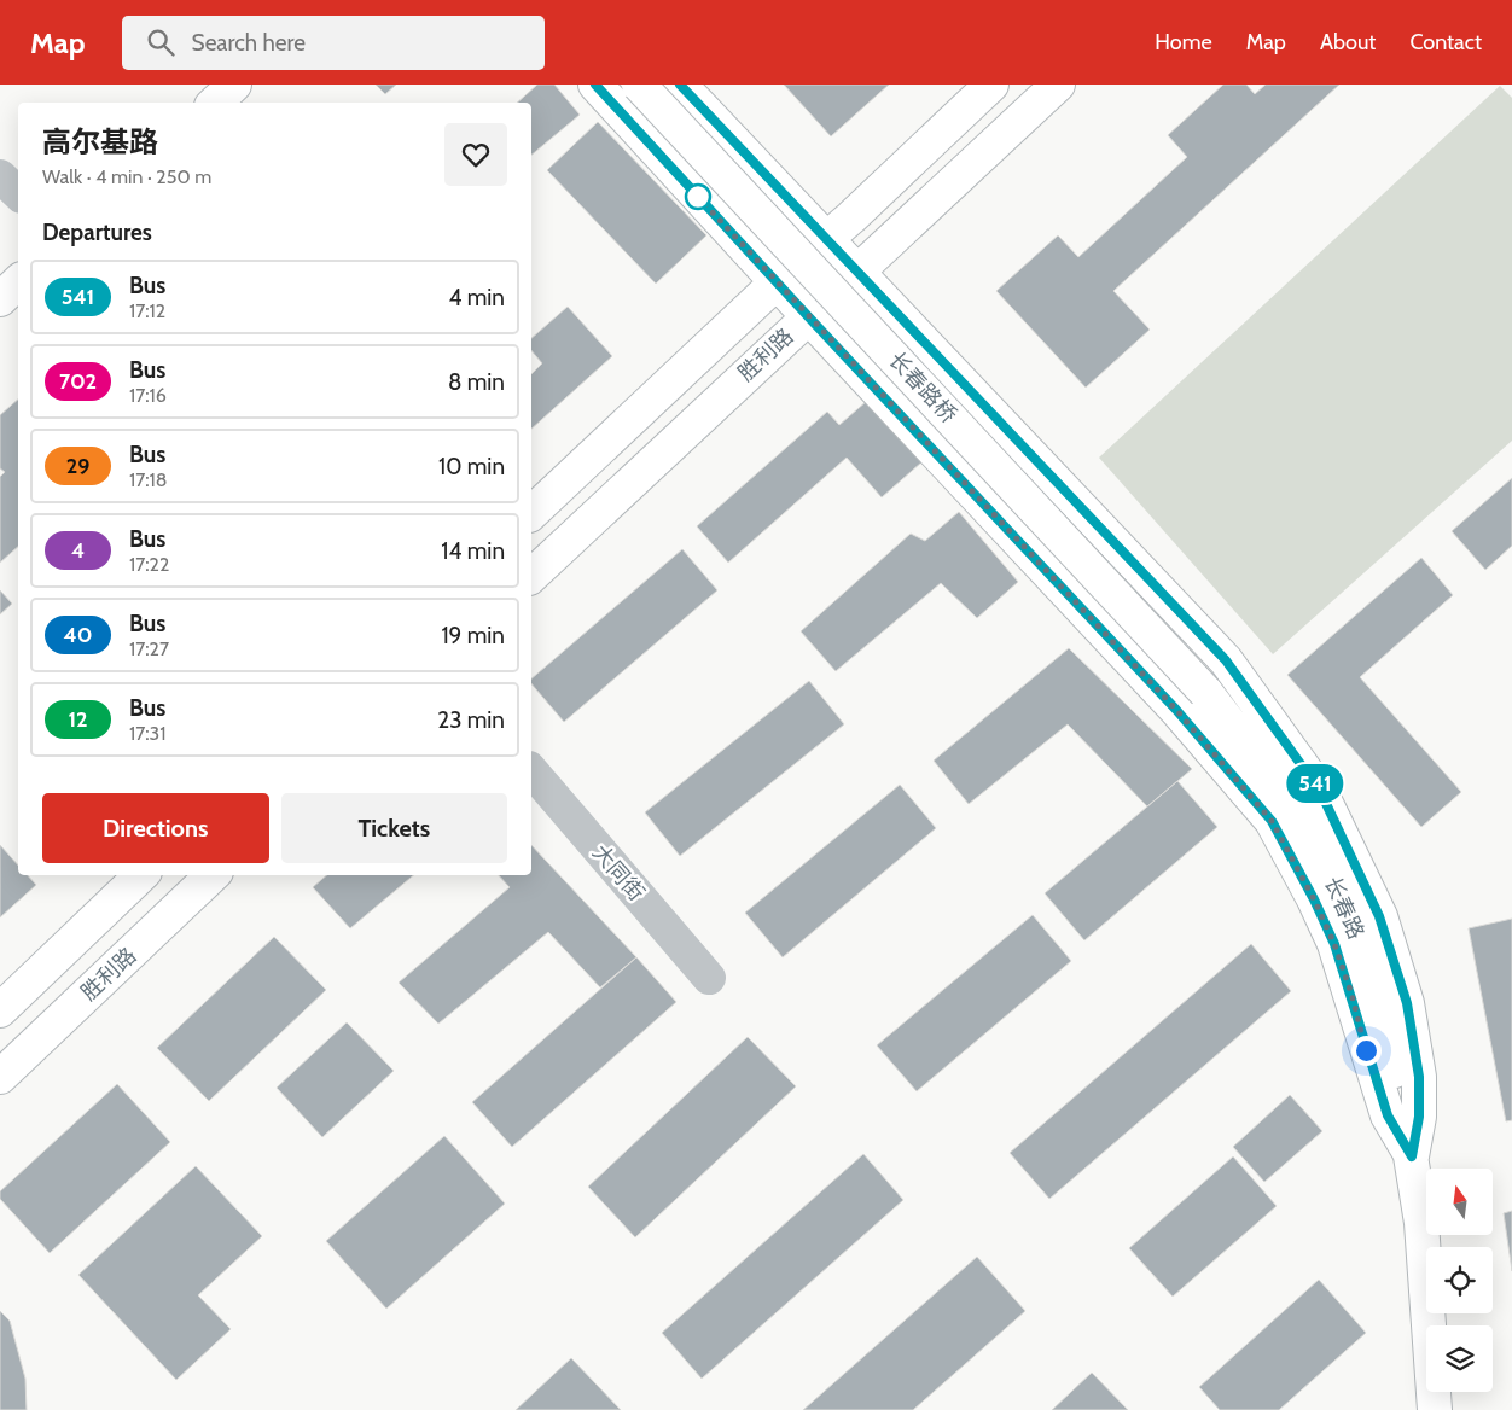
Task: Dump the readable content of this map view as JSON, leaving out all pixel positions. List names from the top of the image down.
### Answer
{
  "streets": {
    "main road": ["胜利路", "长春路桥", "长春路"],
    "street": ["大同街"]
  },
  "crossings": [
    ["胜利路", "长春路"],
    ["长春路桥", "长春路"]
  ],
  "lines": ["bus line 541"],
  "north": "top",
  "page": {
    "header": "Map",
    "search": "Search here",
    "nav": [
      "Home",
      "Map",
      "About",
      "Contact"
    ],
    "on_map": "541",
    "heading": [
      ["高尔基路", "Walk · 4 min · 250 m"],
      "Departures"
    ],
    "list": [
      {
        "mark": "541",
        "name": "Bus",
        "note": "17:12",
        "value": "4 min"
      },
      {
        "mark": "702",
        "name": "Bus",
        "note": "17:16",
        "value": "8 min"
      },
      {
        "mark": "29",
        "name": "Bus",
        "note": "17:18",
        "value": "10 min"
      },
      {
        "mark": "4",
        "name": "Bus",
        "note": "17:22",
        "value": "14 min"
      },
      {
        "mark": "40",
        "name": "Bus",
        "note": "17:27",
        "value": "19 min"
      },
      {
        "mark": "12",
        "name": "Bus",
        "note": "17:31",
        "value": "23 min"
      }
    ],
    "buttons": ["Directions", "Tickets"]
  }
}
